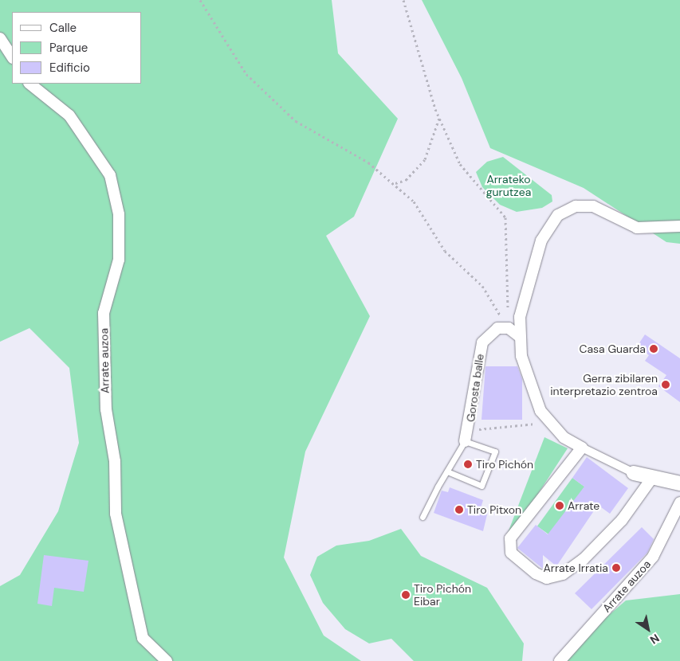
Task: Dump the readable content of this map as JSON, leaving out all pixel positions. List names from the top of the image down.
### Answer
{
  "streets": {
    "street": ["Arrate auzoa", "Gorosta balle"]
  },
  "parks": ["Arrateko gurutzea"],
  "places": [
    "Casa Guarda",
    "Gerra zibilaren interpretazio zentroa",
    "Tiro Pichón",
    "Arrate",
    "Tiro Pitxon",
    "Arrate Irratia",
    "Tiro Pichón Eibar"
  ],
  "legend": ["Calle", "Parque", "Edificio"],
  "north": "bottom right"
}
